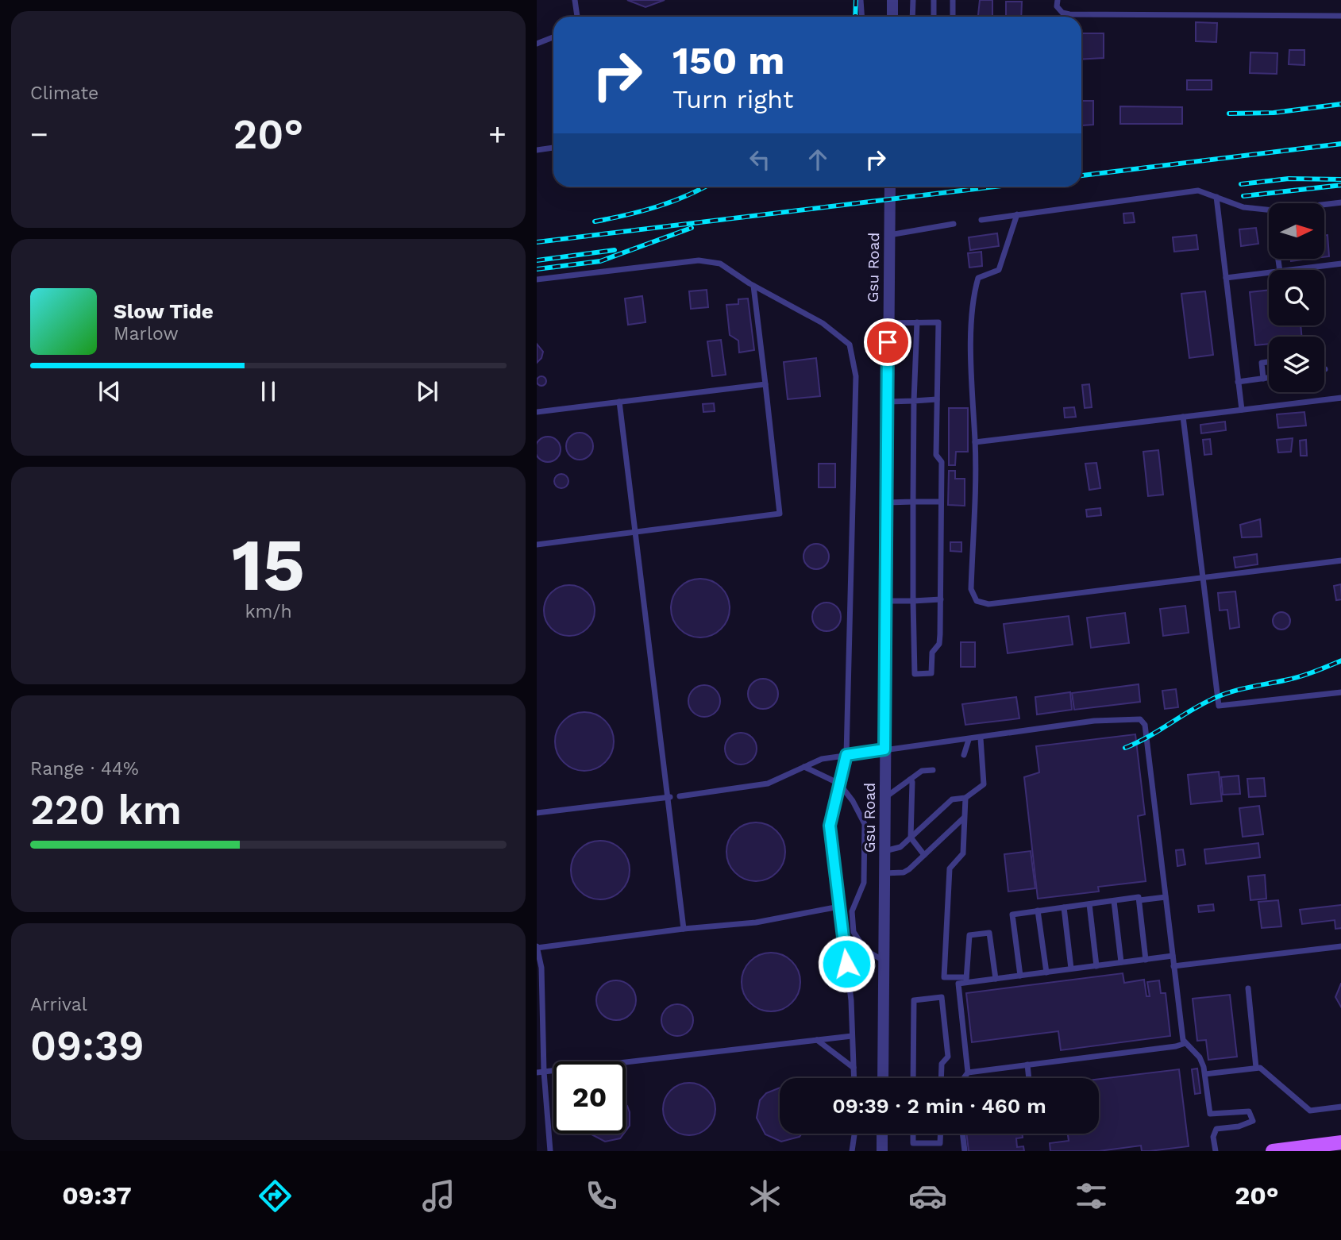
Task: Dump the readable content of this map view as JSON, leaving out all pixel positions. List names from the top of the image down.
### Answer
{
  "streets": {
    "street": ["Gsu Road"]
  },
  "north": "right",
  "page": {
    "tile": [
      "Climate",
      ["15", "km/h"],
      ["Range · 44%", "220 km"],
      ["Arrival", "09:39"]
    ],
    "turn": ["150 m", "Turn right"],
    "heat": ["−", "20°", "+"],
    "song": ["Slow Tide", "Marlow"],
    "limit": "20",
    "trip": "09:39 · 2 min · 460 m",
    "tabs": ["09:37", "20°"]
  }
}
